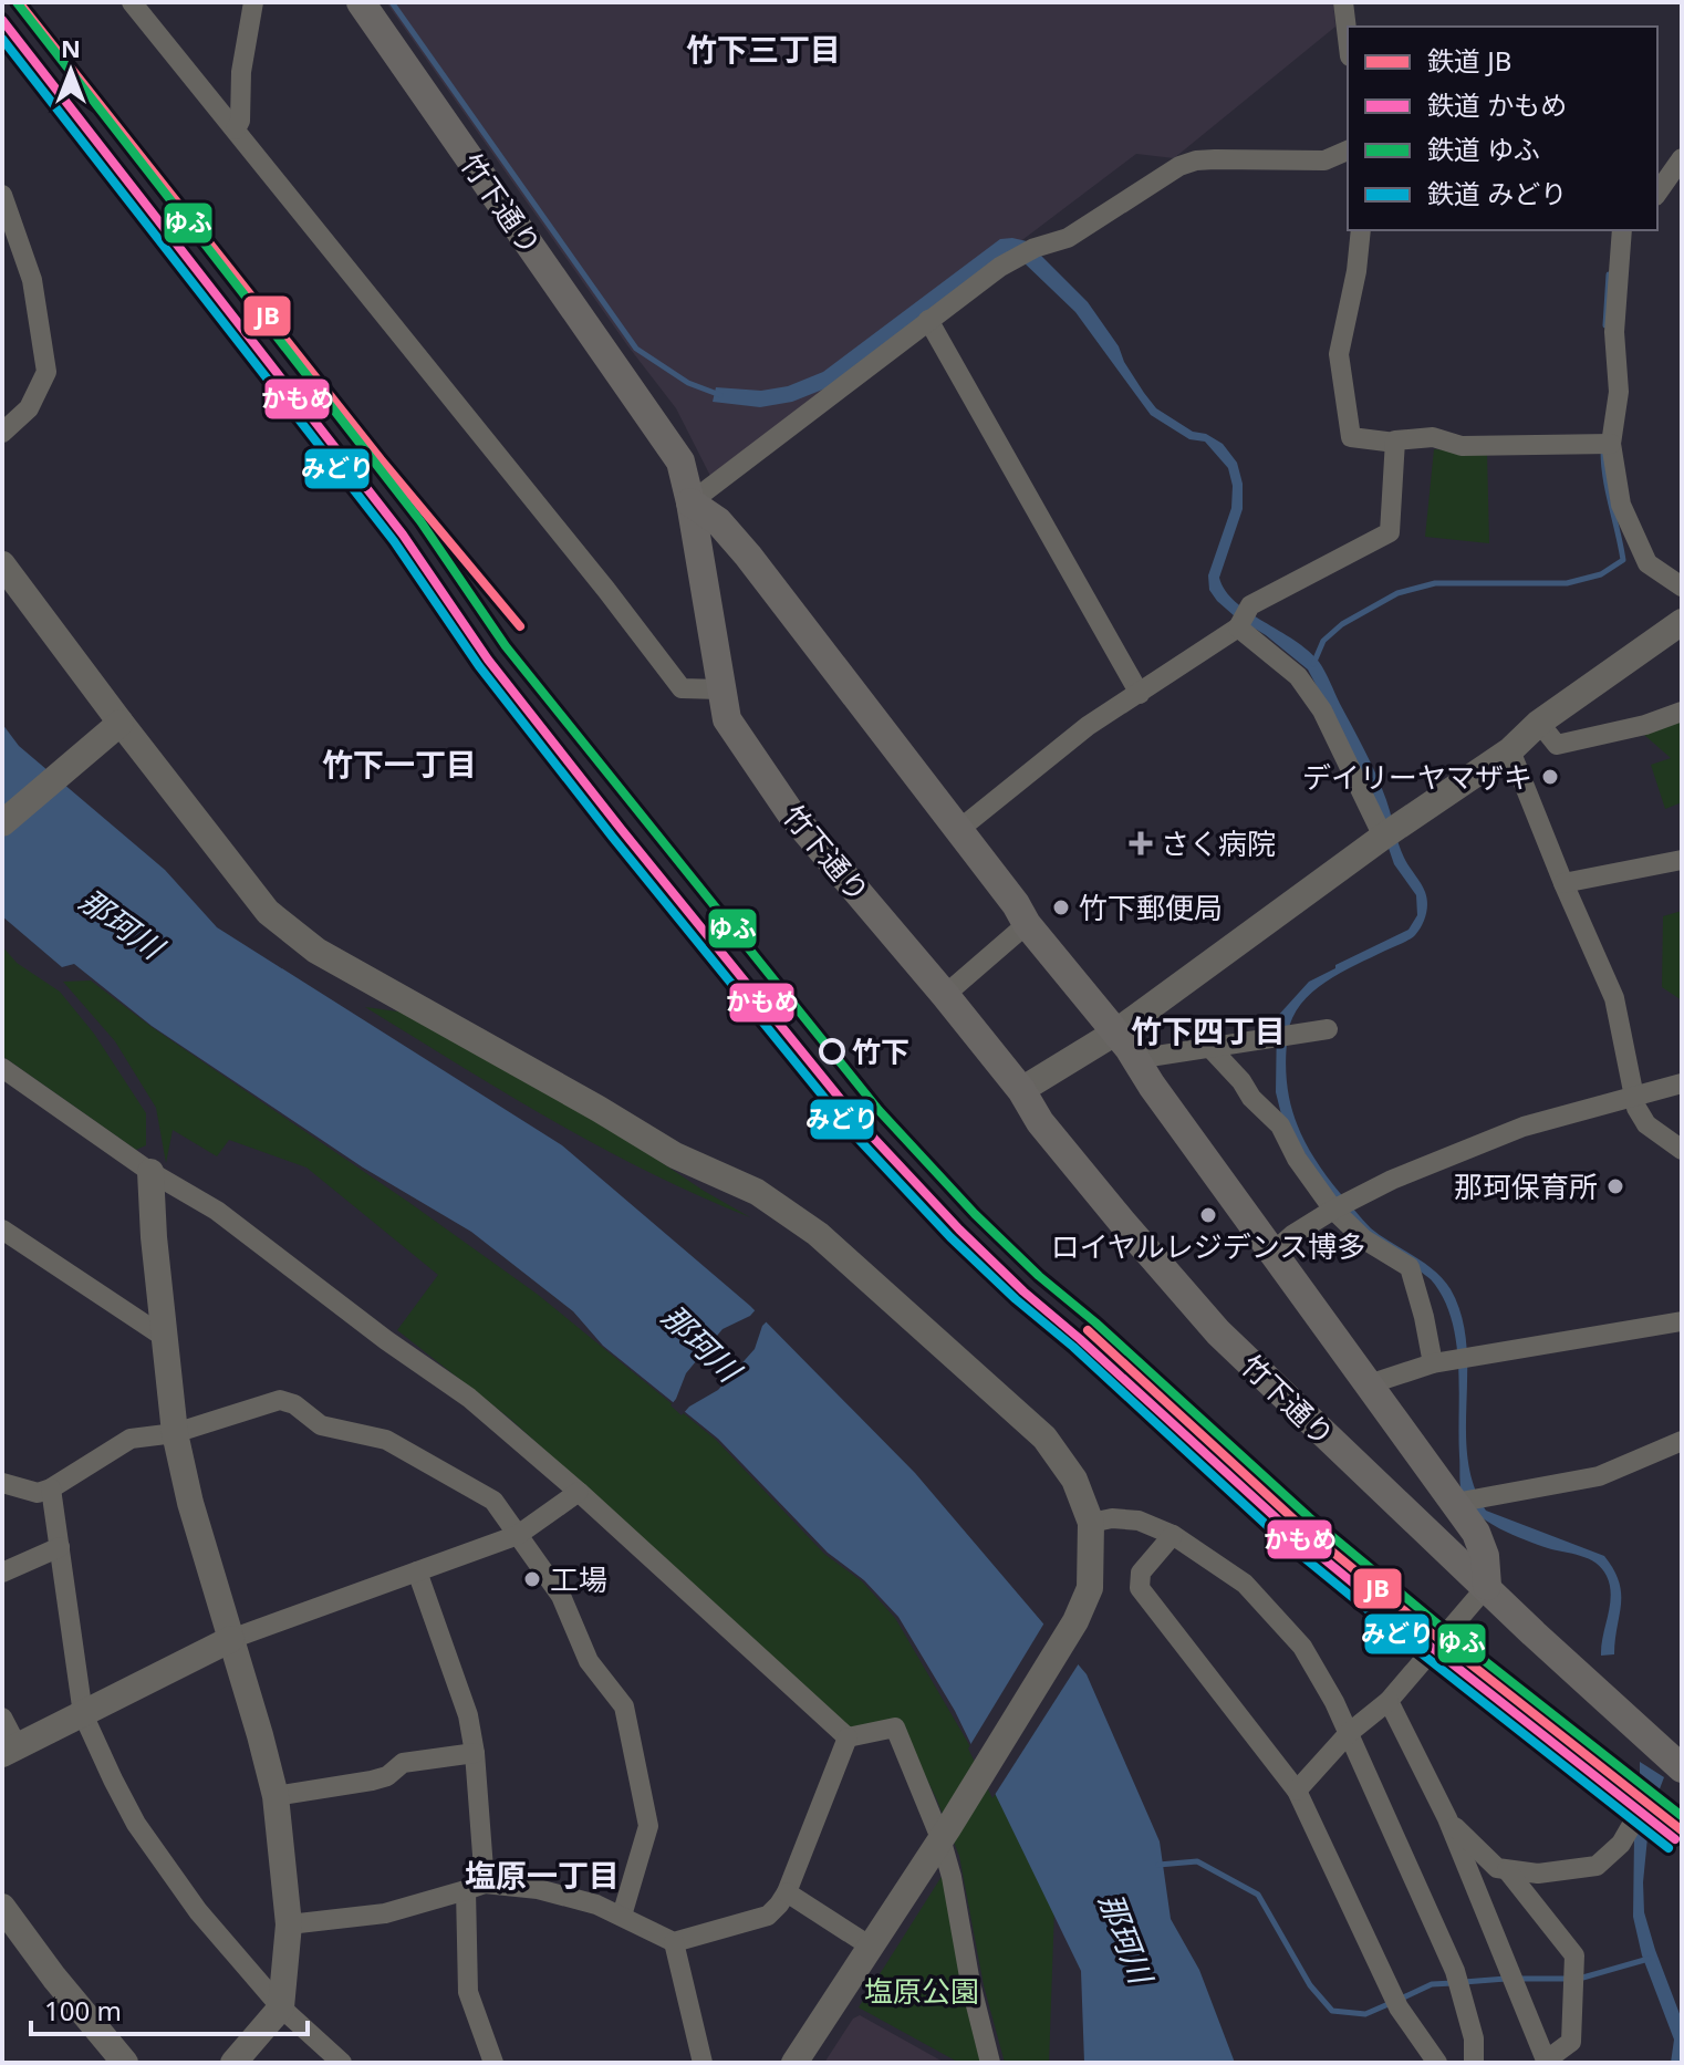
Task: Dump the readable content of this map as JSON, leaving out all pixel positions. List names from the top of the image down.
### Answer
{
  "streets": {
    "main road": ["竹下通り"]
  },
  "districts": [
    "竹下三丁目",
    "竹下一丁目",
    "竹下四丁目",
    "塩原一丁目"
  ],
  "water": ["那珂川"],
  "parks": ["塩原公園"],
  "places": {
    "other": [
      "デイリーヤマザキ",
      "竹下郵便局",
      "竹下",
      "那珂保育所",
      "ロイヤルレジデンス博多",
      "工場"
    ],
    "health": ["さく病院"]
  },
  "lines": [
    "rail line JB",
    "rail line ゆふ",
    "rail line かもめ",
    "rail line みどり"
  ],
  "legend": [
    "鉄道 JB",
    "鉄道 かもめ",
    "鉄道 ゆふ",
    "鉄道 みどり"
  ],
  "scale_bar": "100 m",
  "north": "top"
}
